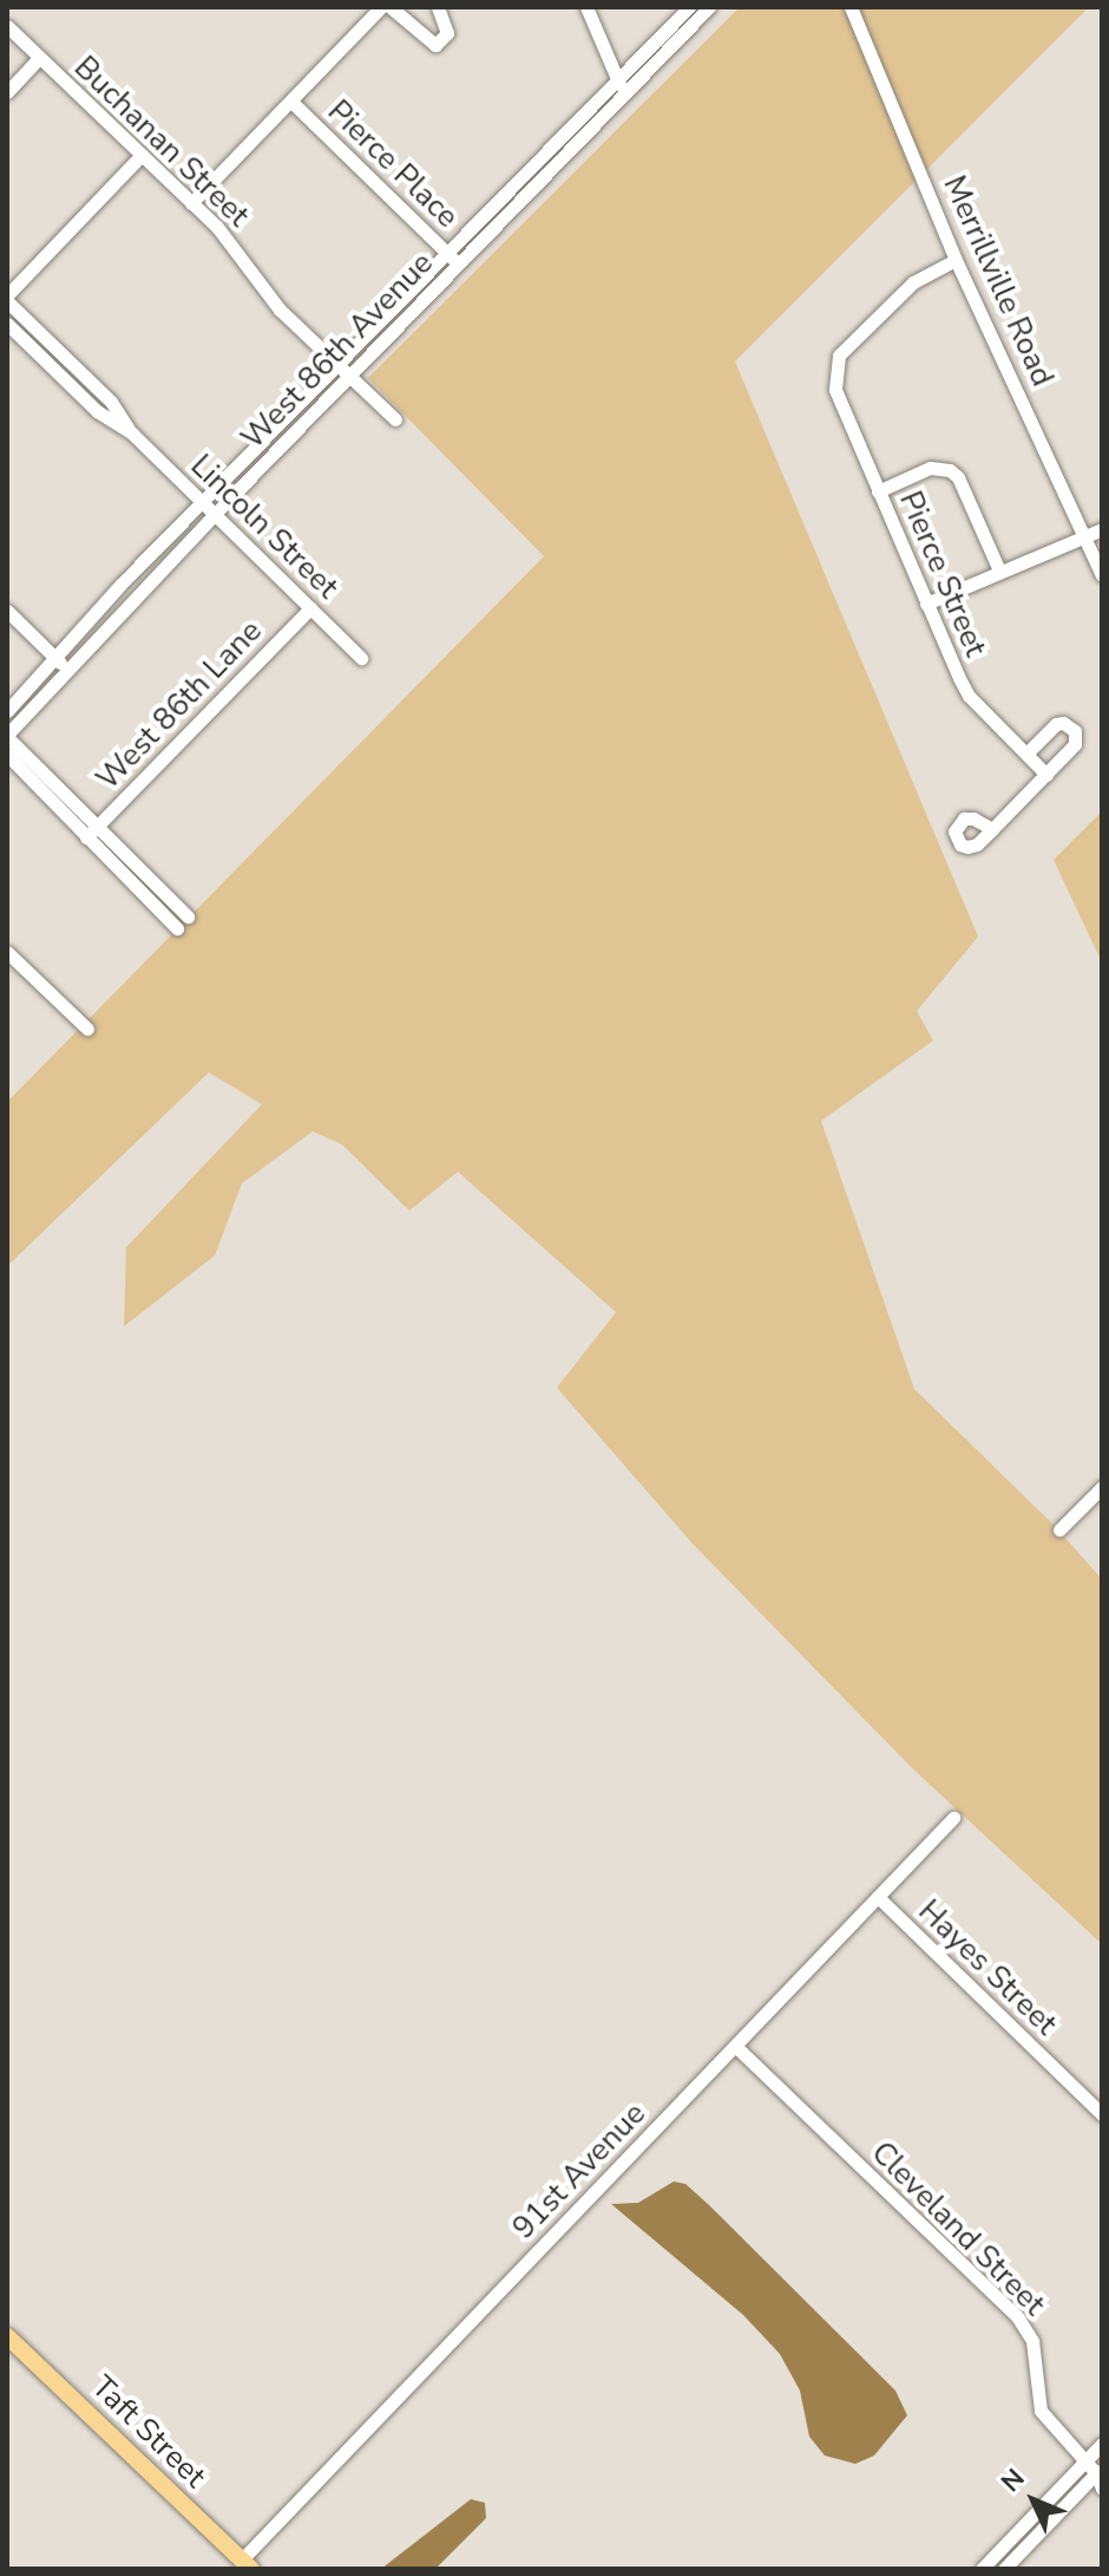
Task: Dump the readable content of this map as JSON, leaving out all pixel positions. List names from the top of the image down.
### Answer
{
  "streets": {
    "main road": ["Taft Street"],
    "street": [
      "Buchanan Street",
      "Pierce Place",
      "Merrillville Road",
      "West 86th Avenue",
      "Lincoln Street",
      "Pierce Street",
      "West 86th Lane",
      "Hayes Street",
      "91st Avenue",
      "Cleveland Street"
    ]
  },
  "crossings": [
    ["Buchanan Street", "West 86th Avenue"],
    ["Pierce Place", "West 86th Avenue"],
    ["Merrillville Road", "Pierce Street"],
    ["West 86th Avenue", "Lincoln Street"],
    ["Lincoln Street", "West 86th Lane"],
    ["Hayes Street", "91st Avenue"],
    ["91st Avenue", "Cleveland Street"],
    ["91st Avenue", "Taft Street"]
  ],
  "north": "top left"
}
